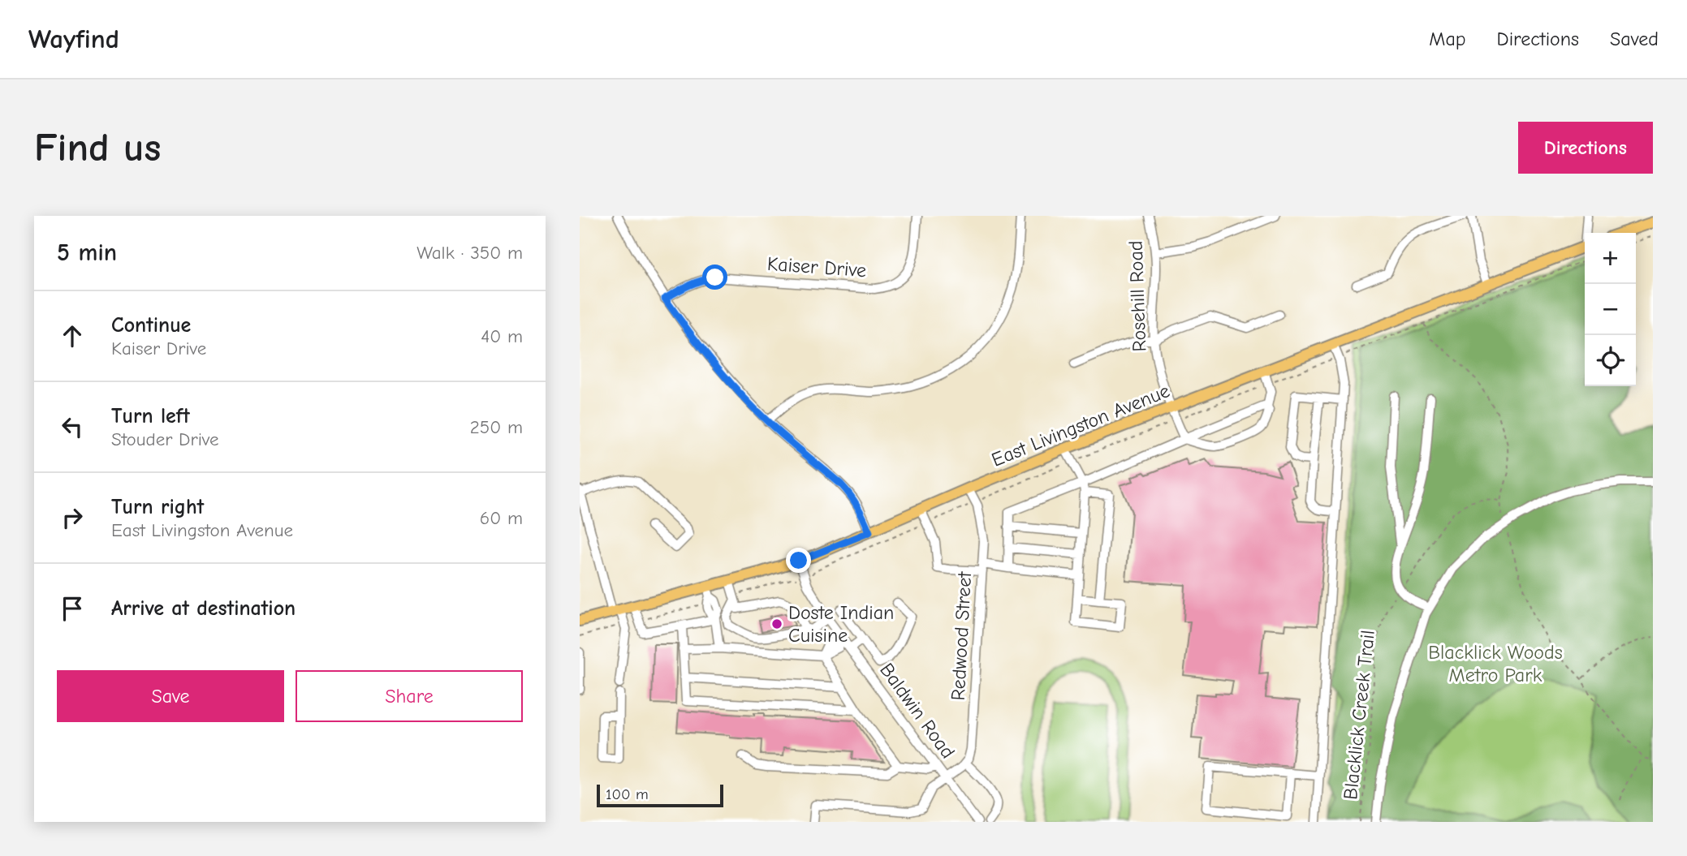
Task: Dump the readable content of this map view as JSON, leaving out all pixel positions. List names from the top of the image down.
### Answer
{
  "streets": {
    "main road": ["East Livingston Avenue"],
    "street": [
      "Kaiser Drive",
      "Rosehill Road",
      "Redwood Street",
      "Baldwin Road"
    ],
    "path": ["Blacklick Creek Trail"]
  },
  "crossings": [
    ["Rosehill Road", "East Livingston Avenue"],
    ["East Livingston Avenue", "Redwood Street"],
    ["East Livingston Avenue", "Baldwin Road"]
  ],
  "parks": ["Blacklick Woods Metro Park"],
  "places": ["Doste Indian Cuisine"],
  "scale_bar": "100 m",
  "page": {
    "header": "Wayfind",
    "nav": ["Map", "Directions", "Saved"],
    "buttons": [
      "Directions",
      ["Save", "Share"]
    ],
    "title": "Find us",
    "heading": ["5 min", "Walk · 350 m"],
    "map_buttons": ["+", "−"],
    "list": [
      ["Continue", "Kaiser Drive", "40 m"],
      ["Turn left", "Stouder Drive", "250 m"],
      ["Turn right", "East Livingston Avenue", "60 m"],
      "Arrive at destination"
    ],
    "scale": "100 m"
  }
}
